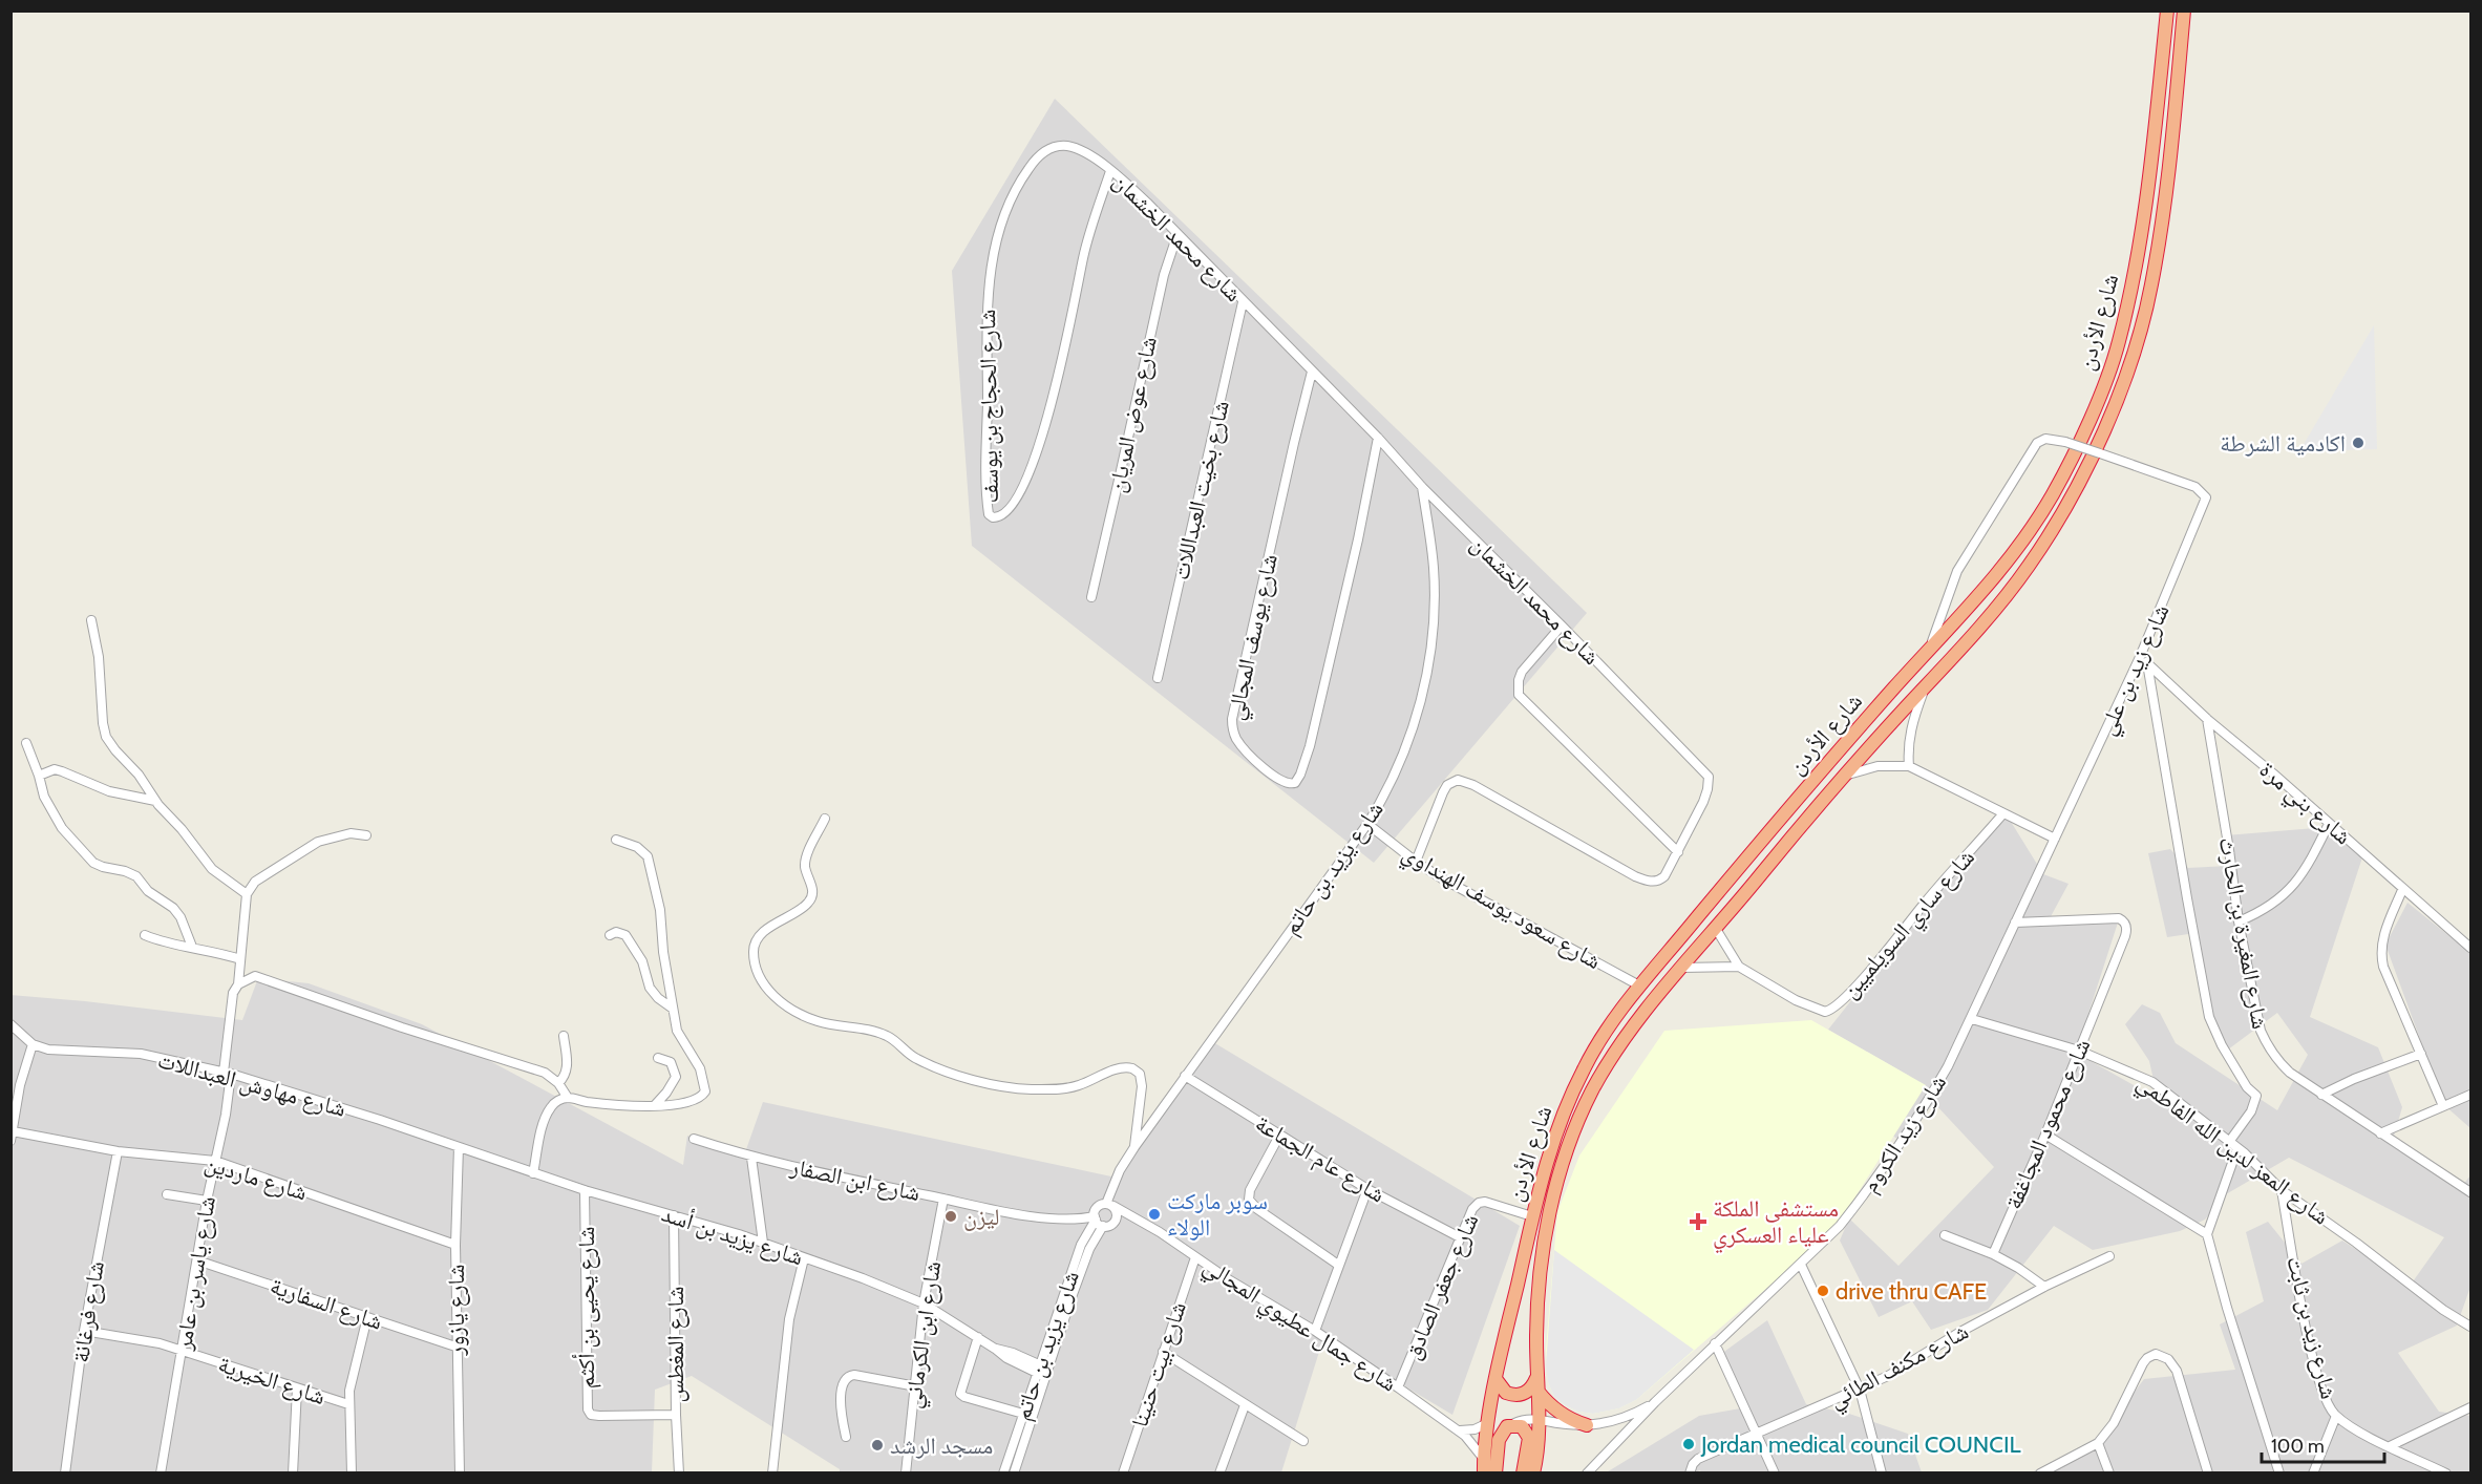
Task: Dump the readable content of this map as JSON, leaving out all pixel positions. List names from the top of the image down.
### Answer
{
  "streets": {
    "highway": ["شارع الأردن"],
    "street": [
      "شارع محمد الخشمان",
      "شارع الحجاج بن يوسف",
      "شارع عوض المريان",
      "شارع بخيت العبداللات",
      "شارع يوسف المجالي",
      "شارع زيد بن علي",
      "شارع بني مرة",
      "شارع يزيد بن حاتم",
      "شارع سعود يوسف الهنداوي",
      "شارع ساري السويلميين",
      "شارع المغيرة بن الحارث",
      "شارع مهاوش العبداللات",
      "شارع محمود المجاغفة",
      "شارع زيد الكروم",
      "شارع المعز لدين الله الفاطمي",
      "شارع عام الجماعة",
      "شارع ماردين",
      "شارع ابن الصفار",
      "شارع يزيد بن أسد",
      "شارع ياسر بن عامر",
      "شارع جعفر الصادق",
      "شارع السفارية",
      "شارع يحيى بن أكثم",
      "شارع يازور",
      "شارع فرغانة",
      "شارع جمال عطيوي المجالي",
      "شارع زيد بن ثابت",
      "شارع ابن الكرماني",
      "شارع المغطس",
      "شارع بيت حنينا",
      "شارع مكنف الطائي",
      "شارع الخيرية"
    ]
  },
  "crossings": [
    ["شارع محمد الخشمان", "شارع الحجاج بن يوسف"],
    ["شارع محمد الخشمان", "شارع عوض المريان"],
    ["شارع محمد الخشمان", "شارع بخيت العبداللات"],
    ["شارع محمد الخشمان", "شارع يوسف المجالي"],
    ["شارع محمد الخشمان", "شارع يزيد بن حاتم"],
    ["شارع محمد الخشمان", "شارع سعود يوسف الهنداوي"],
    ["شارع الأردن", "شارع سعود يوسف الهنداوي"],
    ["شارع الأردن", "شارع ساري السويلميين"],
    ["شارع الأردن", "شارع زيد الكروم"],
    ["شارع الأردن", "شارع جعفر الصادق"],
    ["شارع الأردن", "شارع جمال عطيوي المجالي"],
    ["شارع زيد بن علي", "شارع بني مرة"],
    ["شارع زيد بن علي", "شارع زيد الكروم"],
    ["شارع بني مرة", "شارع المغيرة بن الحارث"],
    ["شارع يزيد بن حاتم", "شارع سعود يوسف الهنداوي"],
    ["شارع يزيد بن حاتم", "شارع عام الجماعة"],
    ["شارع يزيد بن حاتم", "شارع ابن الصفار"],
    ["شارع يزيد بن حاتم", "شارع يزيد بن أسد"],
    ["شارع يزيد بن حاتم", "شارع جمال عطيوي المجالي"],
    ["شارع مهاوش العبداللات", "شارع يزيد بن أسد"],
    ["شارع مهاوش العبداللات", "شارع ياسر بن عامر"],
    ["شارع مهاوش العبداللات", "شارع يازور"],
    ["شارع محمود المجاغفة", "شارع زيد الكروم"],
    ["شارع محمود المجاغفة", "شارع المعز لدين الله الفاطمي"],
    ["شارع زيد الكروم", "شارع المعز لدين الله الفاطمي"],
    ["شارع المعز لدين الله الفاطمي", "شارع زيد بن ثابت"],
    ["شارع عام الجماعة", "شارع جعفر الصادق"],
    ["شارع ماردين", "شارع ياسر بن عامر"],
    ["شارع ماردين", "شارع يازور"],
    ["شارع ماردين", "شارع فرغانة"],
    ["شارع ابن الصفار", "شارع جمال عطيوي المجالي"],
    ["شارع ابن الصفار", "شارع ابن الكرماني"],
    ["شارع يزيد بن أسد", "شارع يحيى بن أكثم"],
    ["شارع يزيد بن أسد", "شارع يازور"],
    ["شارع يزيد بن أسد", "شارع ابن الكرماني"],
    ["شارع يزيد بن أسد", "شارع المغطس"],
    ["شارع ياسر بن عامر", "شارع السفارية"],
    ["شارع ياسر بن عامر", "شارع الخيرية"],
    ["شارع جعفر الصادق", "شارع جمال عطيوي المجالي"],
    ["شارع السفارية", "شارع يازور"],
    ["شارع السفارية", "شارع الخيرية"],
    ["شارع يحيى بن أكثم", "شارع المغطس"],
    ["شارع فرغانة", "شارع الخيرية"],
    ["شارع جمال عطيوي المجالي", "شارع بيت حنينا"]
  ],
  "places": {
    "other": [
      "اكادمية الشرطة",
      "سوبر ماركت الولاء",
      "ليزن",
      "drive thru CAFE",
      "Jordan medical council COUNCIL",
      "مسجد الرشد"
    ],
    "health": ["مستشفى الملكة علياء العسكري"]
  },
  "scale_bar": "100 m"
}
